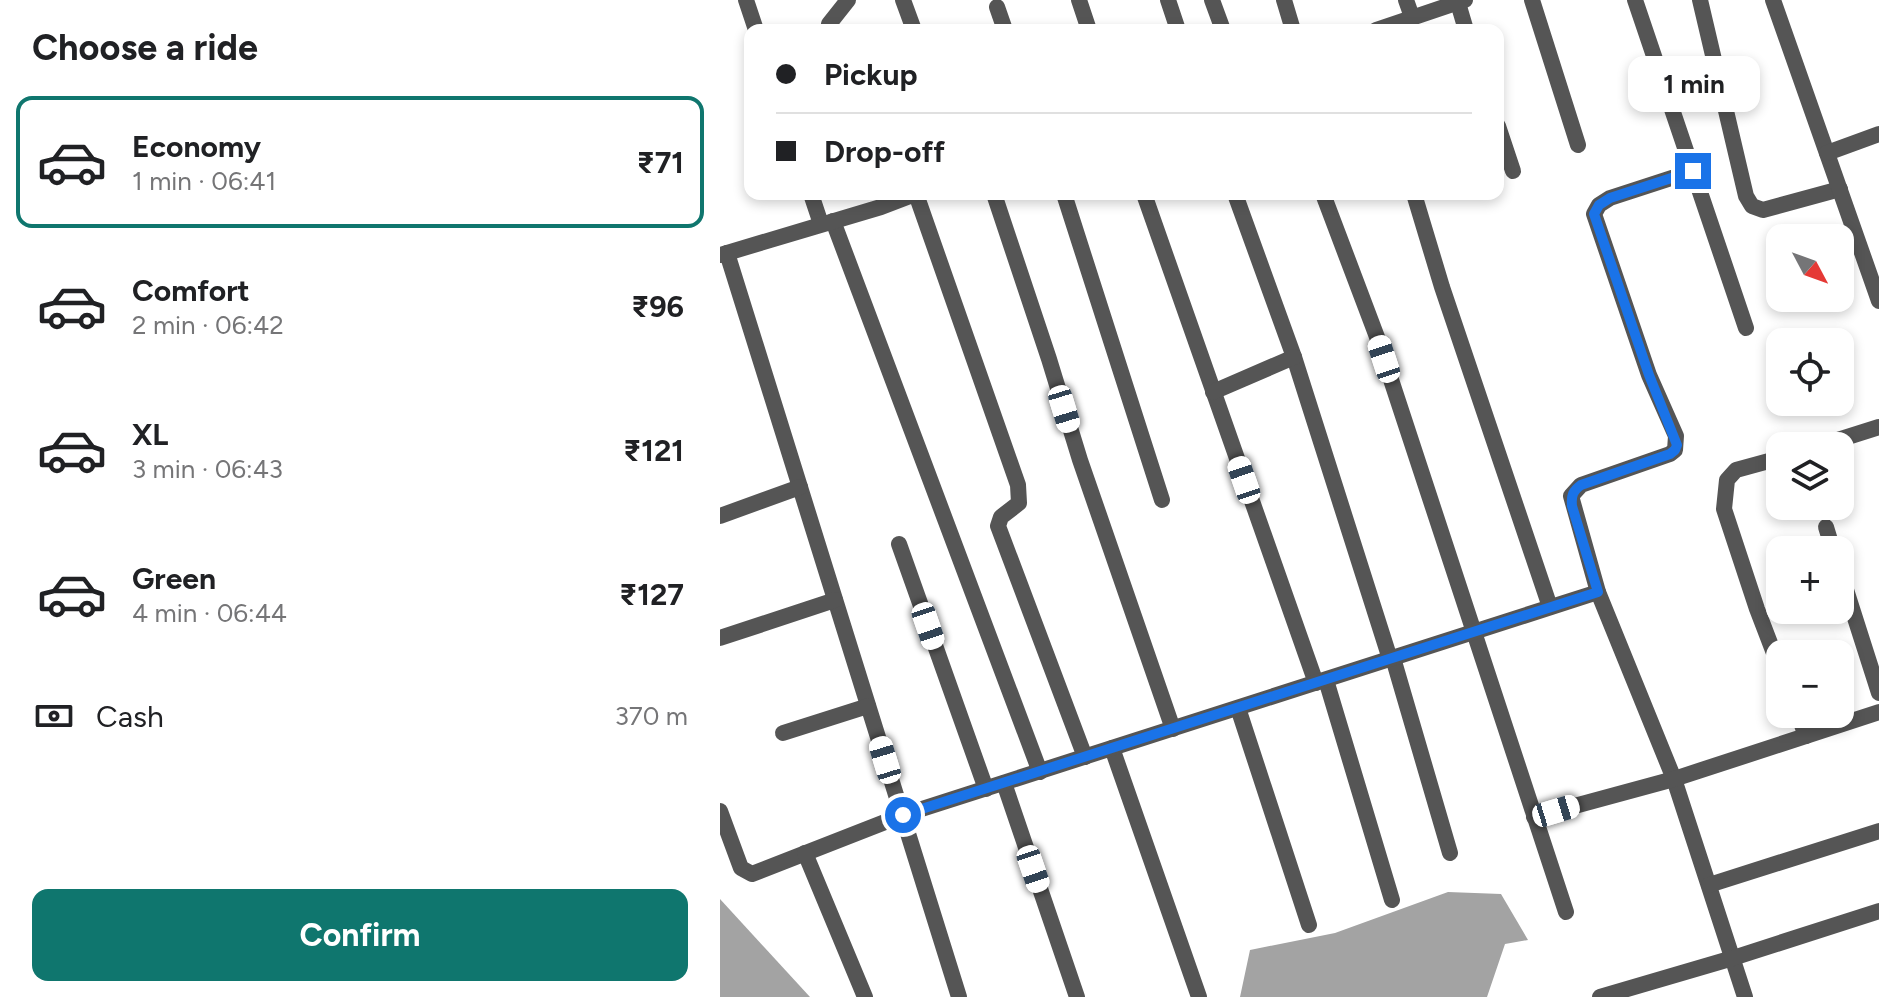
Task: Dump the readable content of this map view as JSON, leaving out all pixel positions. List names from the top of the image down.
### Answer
{
  "north": "bottom right",
  "page": {
    "heading": "Choose a ride",
    "banner": ["Pickup", "Drop-off"],
    "bubble": "1 min",
    "list": [
      {
        "name": "Economy",
        "note": "1 min · 06:41",
        "value": "₹71"
      },
      {
        "name": "Comfort",
        "note": "2 min · 06:42",
        "value": "₹96"
      },
      {
        "name": "XL",
        "note": "3 min · 06:43",
        "value": "₹121"
      },
      {
        "name": "Green",
        "note": "4 min · 06:44",
        "value": "₹127"
      }
    ],
    "map_buttons": ["+", "−"],
    "pay": ["Cash", "370 m"],
    "buttons": "Confirm"
  }
}
